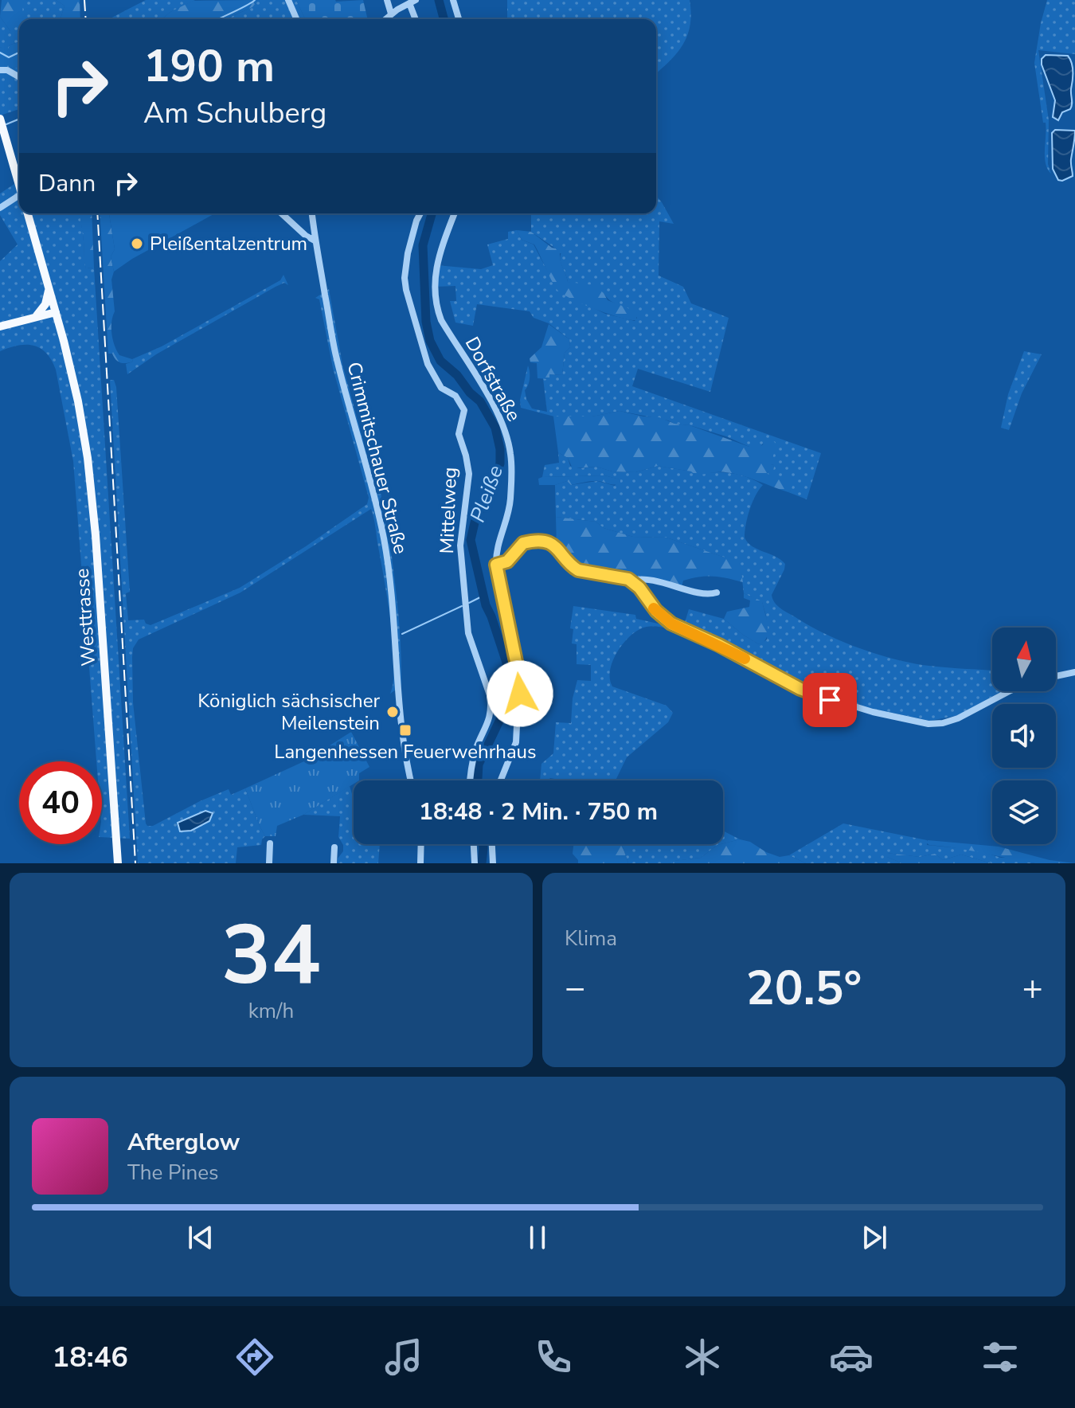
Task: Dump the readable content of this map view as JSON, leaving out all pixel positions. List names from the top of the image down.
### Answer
{
  "streets": {
    "main road": ["Westtrasse"],
    "street": ["Dorfstraße", "Crimmitschauer Straße", "Mittelweg"]
  },
  "water": ["Pleiße"],
  "places": {
    "other": ["Pleißentalzentrum", "Königlich sächsischer Meilenstein"],
    "transit": ["Langenhessen Feuerwehrhaus"]
  },
  "north": "top",
  "page": {
    "turn": ["190 m", "Am Schulberg"],
    "then": "Dann",
    "limit": "40",
    "trip": "18:48 · 2 Min. · 750 m",
    "tile": [
      ["34", "km/h"],
      "Klima"
    ],
    "heat": ["−", "20.5°", "+"],
    "song": ["Afterglow", "The Pines"],
    "tabs": "18:46"
  }
}
